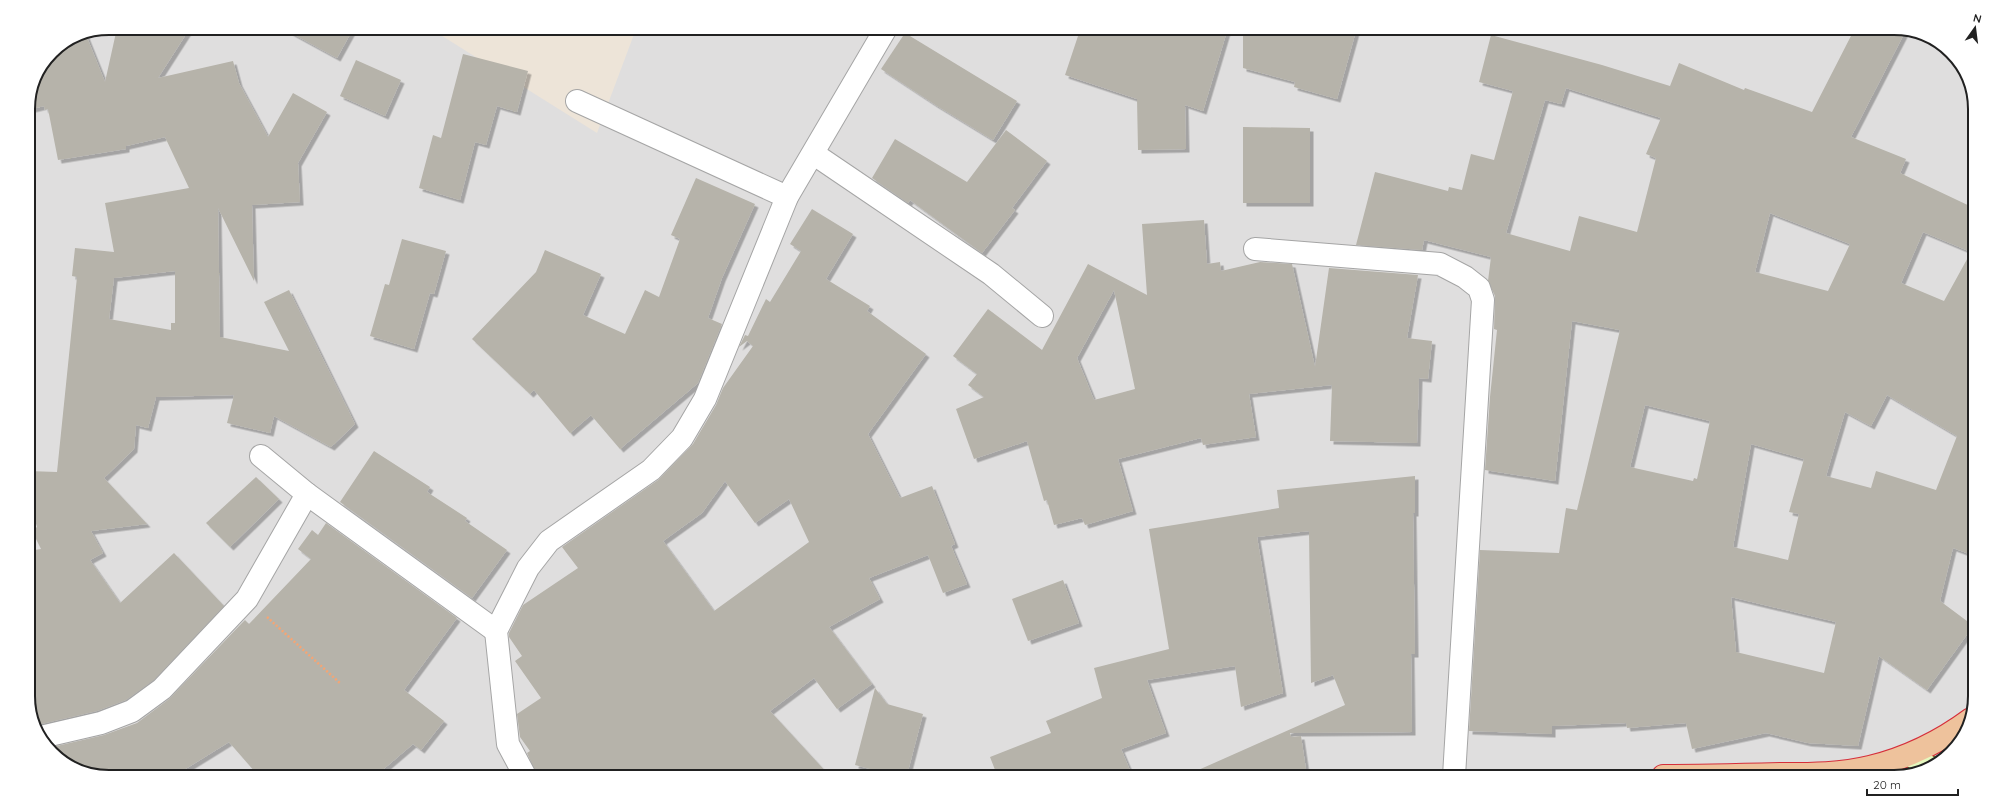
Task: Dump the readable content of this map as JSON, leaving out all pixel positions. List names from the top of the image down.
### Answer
{
  "scale_bar": "20 m",
  "north": "top"
}
